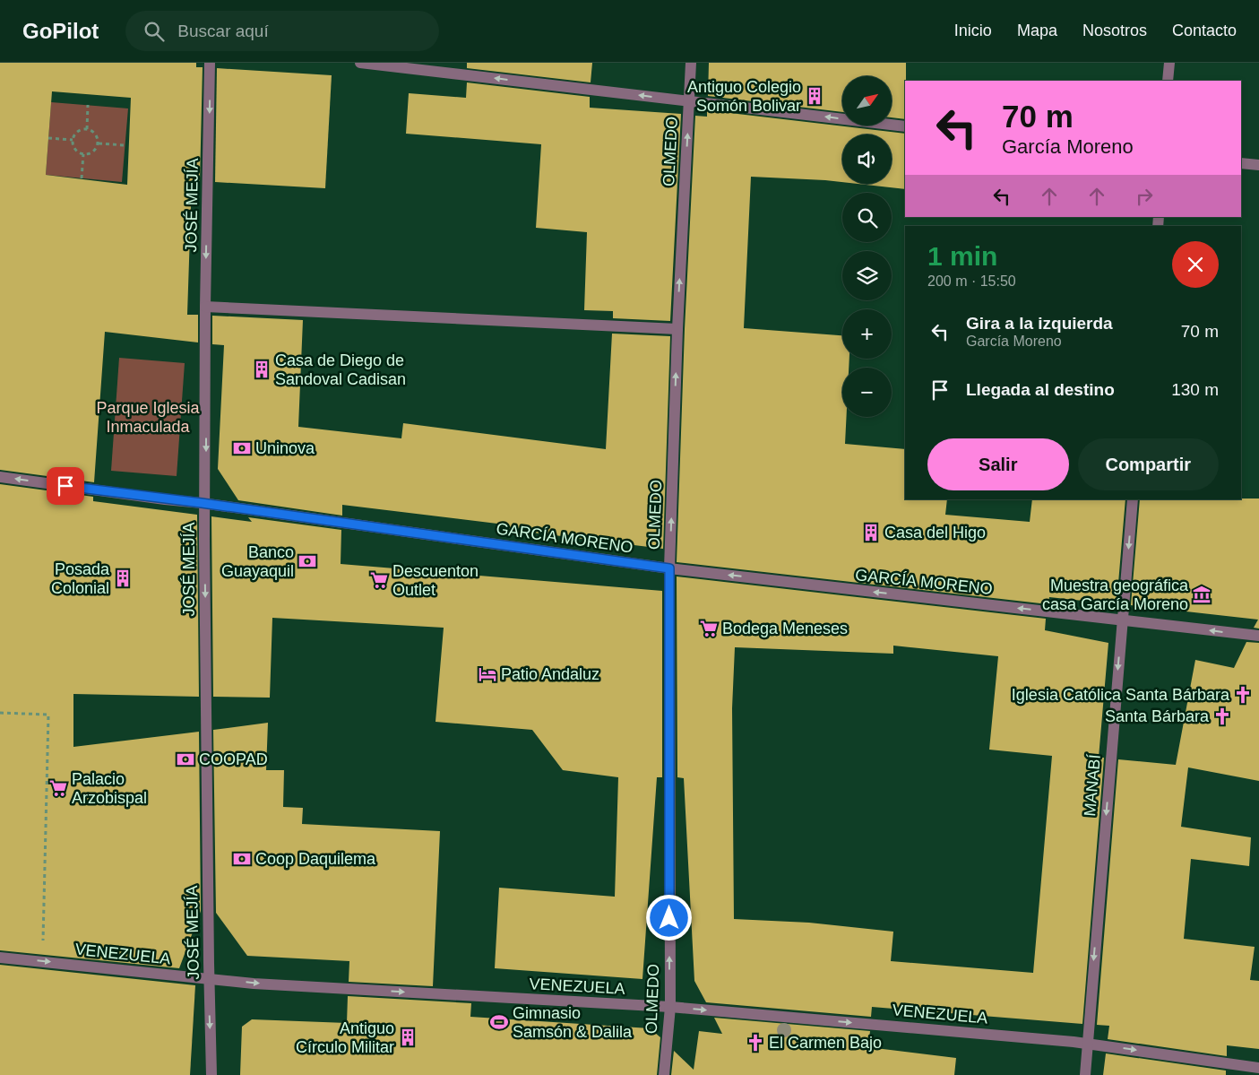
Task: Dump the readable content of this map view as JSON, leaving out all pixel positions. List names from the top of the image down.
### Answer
{
  "streets": {
    "street": [
      "OLMEDO",
      "JOSÉ MEJÍA",
      "GARCÍA MORENO",
      "MANABÍ",
      "VENEZUELA"
    ]
  },
  "crossings": [
    ["OLMEDO", "GARCÍA MORENO"],
    ["OLMEDO", "VENEZUELA"],
    ["JOSÉ MEJÍA", "GARCÍA MORENO"],
    ["JOSÉ MEJÍA", "VENEZUELA"],
    ["GARCÍA MORENO", "MANABÍ"],
    ["MANABÍ", "VENEZUELA"]
  ],
  "one_way": [
    "OLMEDO",
    "JOSÉ MEJÍA",
    "GARCÍA MORENO",
    "MANABÍ",
    "VENEZUELA"
  ],
  "parks": ["Parque Iglesia Inmaculada"],
  "places": {
    "building": [
      "Antiguo Colegio Somón Bolivar",
      "Casa de Diego de Sandoval Cadisan",
      "Casa del Higo",
      "Posada Colonial",
      "Antiguo Círculo Militar"
    ],
    "bank": [
      "Uninova",
      "Banco Guayaquil",
      "COOPAD",
      "Coop Daquilema"
    ],
    "supermarket": ["Descuenton Outlet", "Bodega Meneses", "Palacio Arzobispal"],
    "museum": ["Muestra geográfica casa García Moreno"],
    "hotel": ["Patio Andaluz"],
    "church": ["Iglesia Católica Santa Bárbara", "Santa Bárbara", "El Carmen Bajo"],
    "sports": ["Gimnasio Samsón & Dalila"]
  },
  "north": "top right",
  "page": {
    "header": "GoPilot",
    "search": "Buscar aquí",
    "nav": [
      "Inicio",
      "Mapa",
      "Nosotros",
      "Contacto"
    ],
    "map_buttons": ["+", "−"],
    "turn": ["70 m", "García Moreno"],
    "heading": ["1 min", "200 m · 15:50"],
    "list": [
      {
        "name": "Gira a la izquierda",
        "note": "García Moreno",
        "value": "70 m"
      },
      {
        "name": "Llegada al destino",
        "value": "130 m"
      }
    ],
    "buttons": ["Salir", "Compartir"]
  }
}
